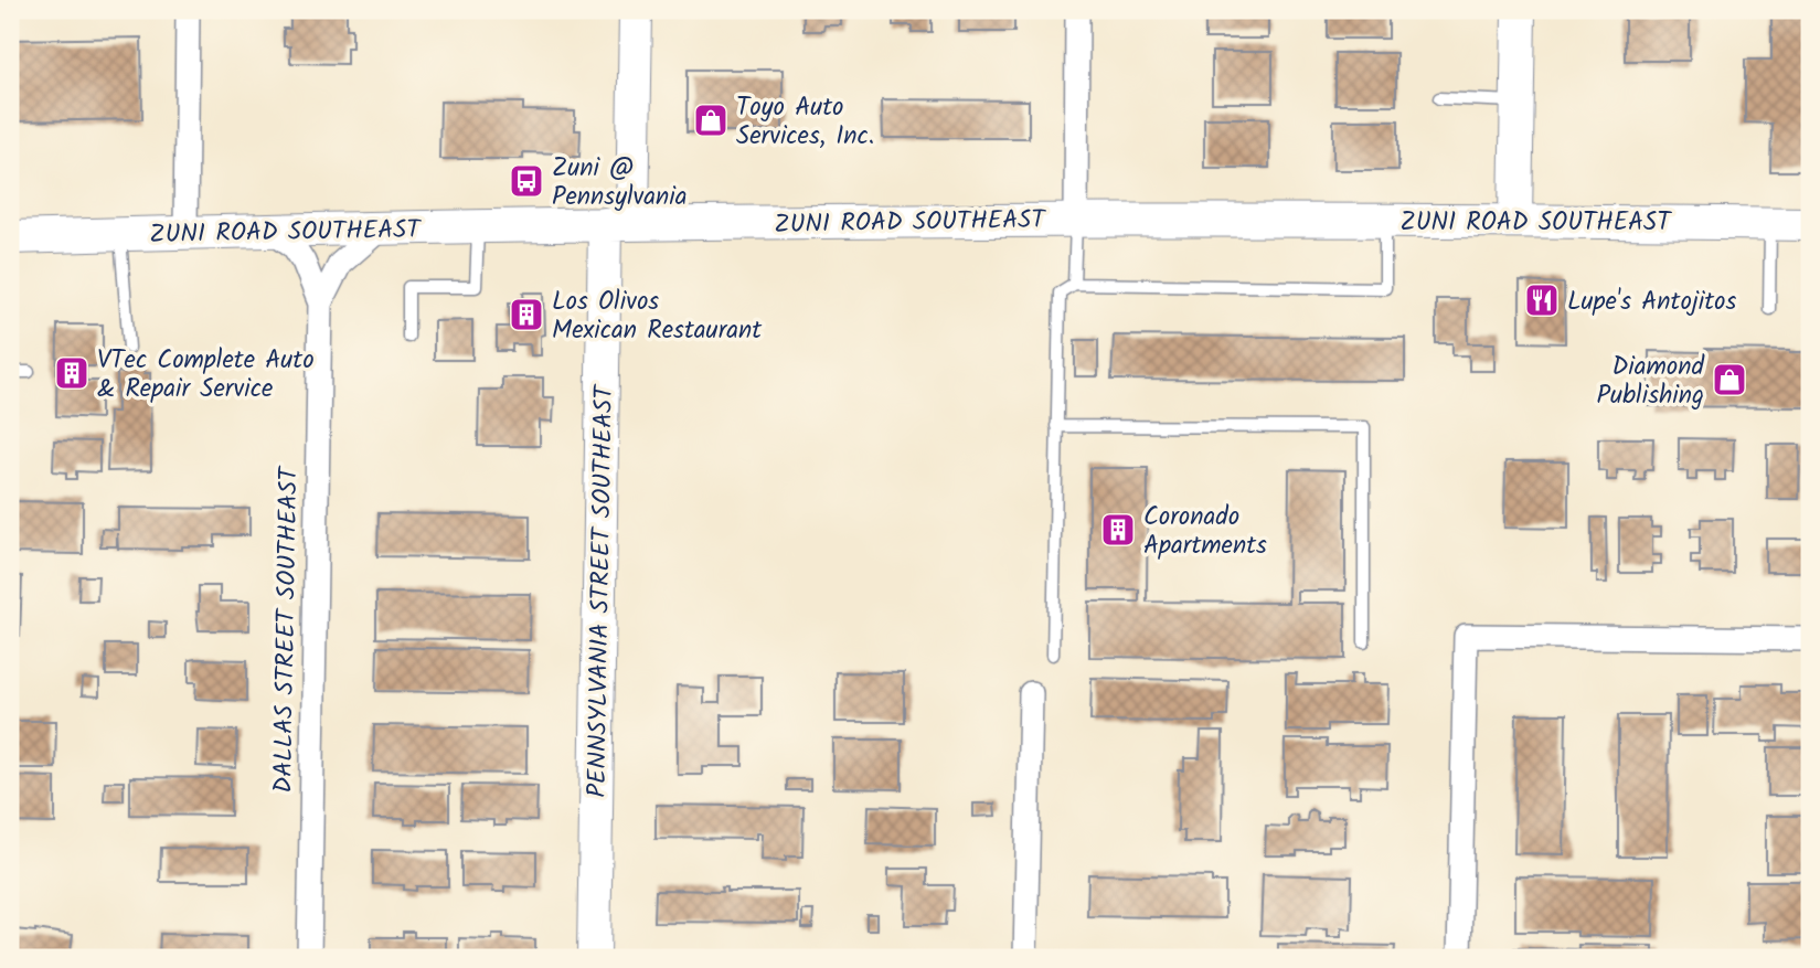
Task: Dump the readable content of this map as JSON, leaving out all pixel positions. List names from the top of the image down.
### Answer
{
  "streets": {
    "street": ["ZUNI ROAD SOUTHEAST", "PENNSYLVANIA STREET SOUTHEAST", "DALLAS STREET SOUTHEAST"]
  },
  "crossings": [
    ["ZUNI ROAD SOUTHEAST", "PENNSYLVANIA STREET SOUTHEAST"],
    ["ZUNI ROAD SOUTHEAST", "DALLAS STREET SOUTHEAST"]
  ],
  "places": {
    "shop": ["Toyo Auto Services, Inc.", "Diamond Publishing"],
    "bus stop": ["Zuni @ Pennsylvania"],
    "restaurant": ["Lupe's Antojitos"],
    "building": ["Los Olivos Mexican Restaurant", "VTec Complete Auto & Repair Service", "Coronado Apartments"]
  }
}
